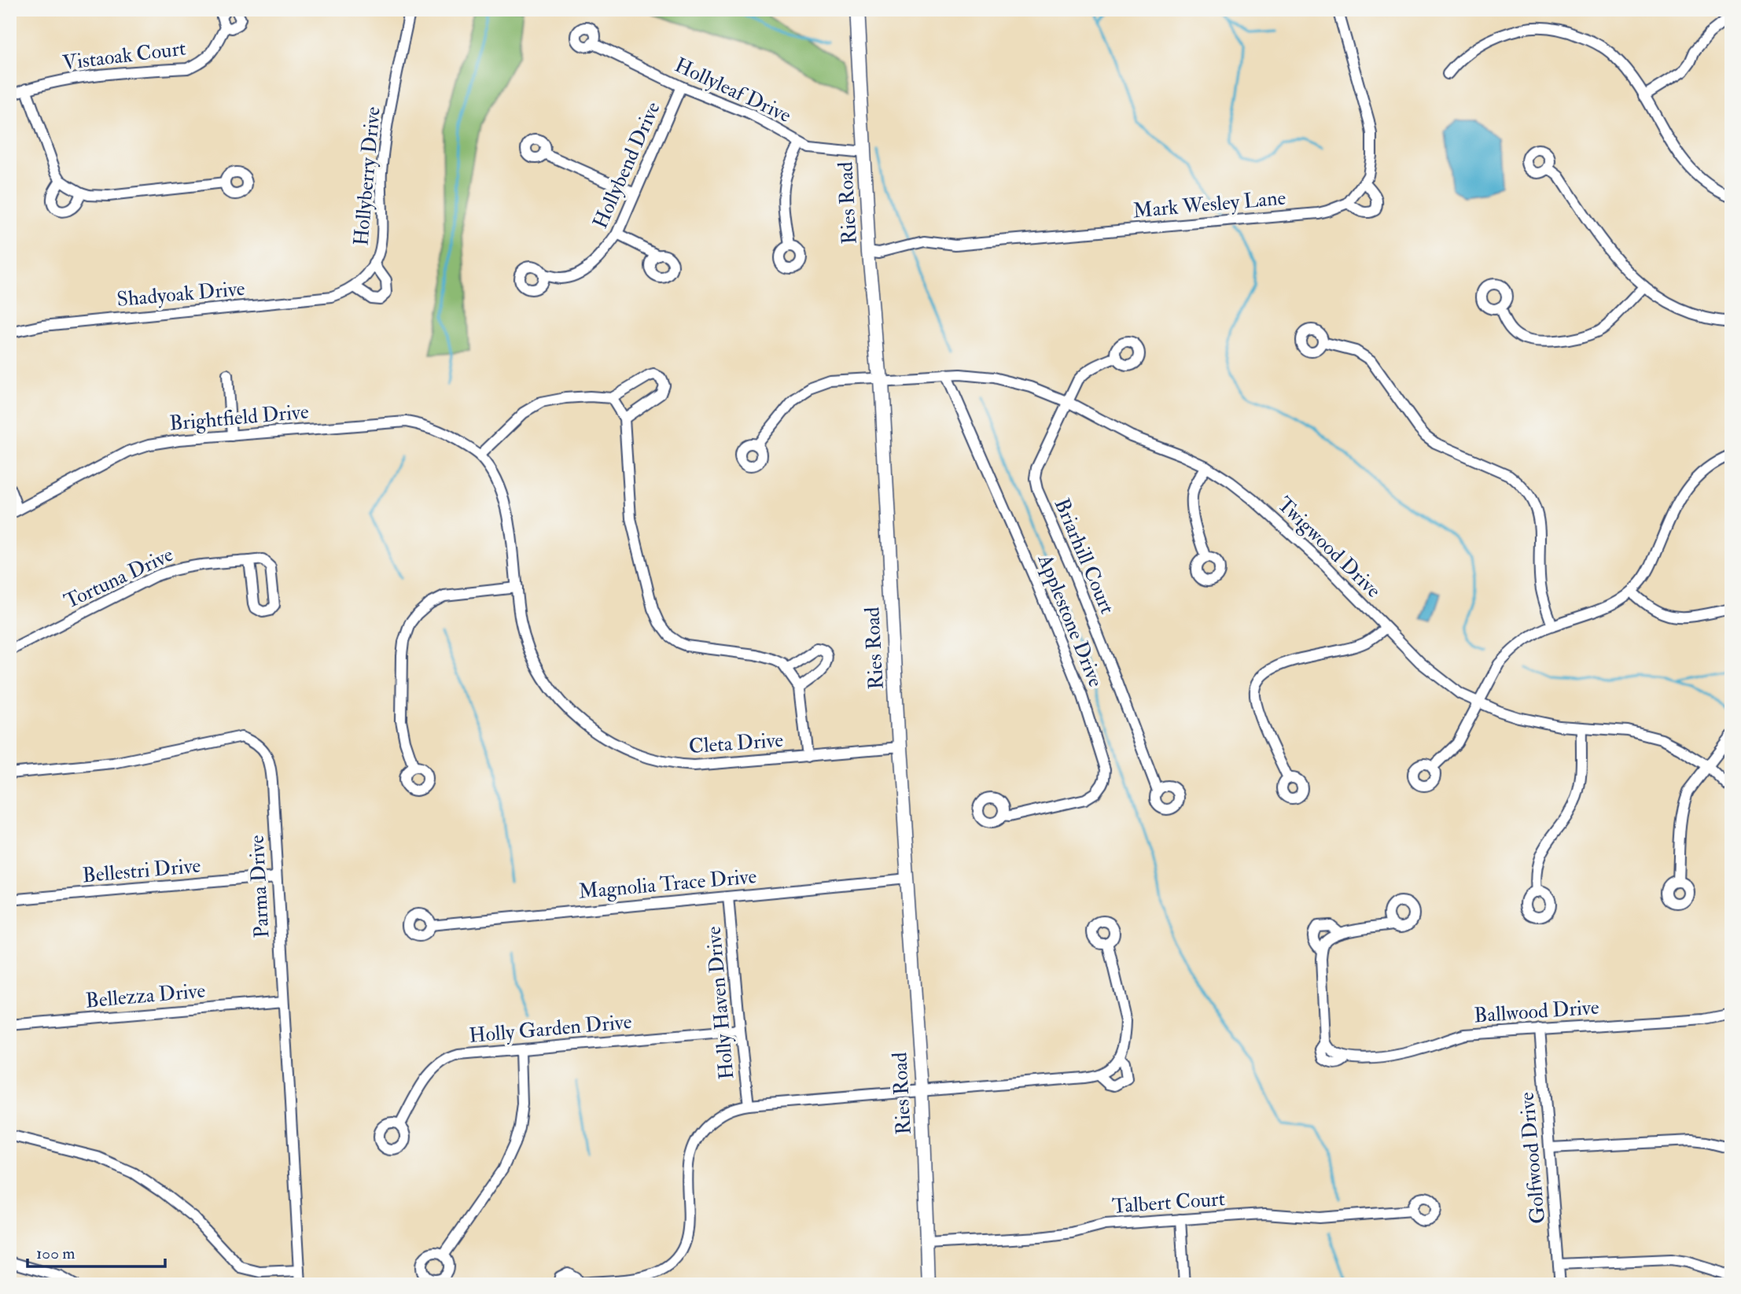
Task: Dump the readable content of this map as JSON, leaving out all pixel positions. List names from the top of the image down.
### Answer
{
  "streets": {
    "street": [
      "Vistaoak Court",
      "Hollyleaf Drive",
      "Hollybend Drive",
      "Hollyberry Drive",
      "Ries Road",
      "Mark Wesley Lane",
      "Shadyoak Drive",
      "Brightfield Drive",
      "Twigwood Drive",
      "Briarhill Court",
      "Tortuna Drive",
      "Applestone Drive",
      "Cleta Drive",
      "Bellestri Drive",
      "Magnolia Trace Drive",
      "Parma Drive",
      "Bellezza Drive",
      "Holly Haven Drive",
      "Ballwood Drive",
      "Holly Garden Drive",
      "Golfwood Drive",
      "Talbert Court"
    ]
  },
  "crossings": [
    ["Hollyleaf Drive", "Hollybend Drive"],
    ["Hollyleaf Drive", "Ries Road"],
    ["Hollyberry Drive", "Shadyoak Drive"],
    ["Ries Road", "Mark Wesley Lane"],
    ["Ries Road", "Twigwood Drive"],
    ["Ries Road", "Cleta Drive"],
    ["Ries Road", "Magnolia Trace Drive"],
    ["Ries Road", "Talbert Court"],
    ["Brightfield Drive", "Cleta Drive"],
    ["Twigwood Drive", "Briarhill Court"],
    ["Twigwood Drive", "Applestone Drive"],
    ["Bellestri Drive", "Parma Drive"],
    ["Magnolia Trace Drive", "Holly Haven Drive"],
    ["Parma Drive", "Bellezza Drive"],
    ["Holly Haven Drive", "Holly Garden Drive"],
    ["Ballwood Drive", "Golfwood Drive"]
  ],
  "scale_bar": "100 m"
}
